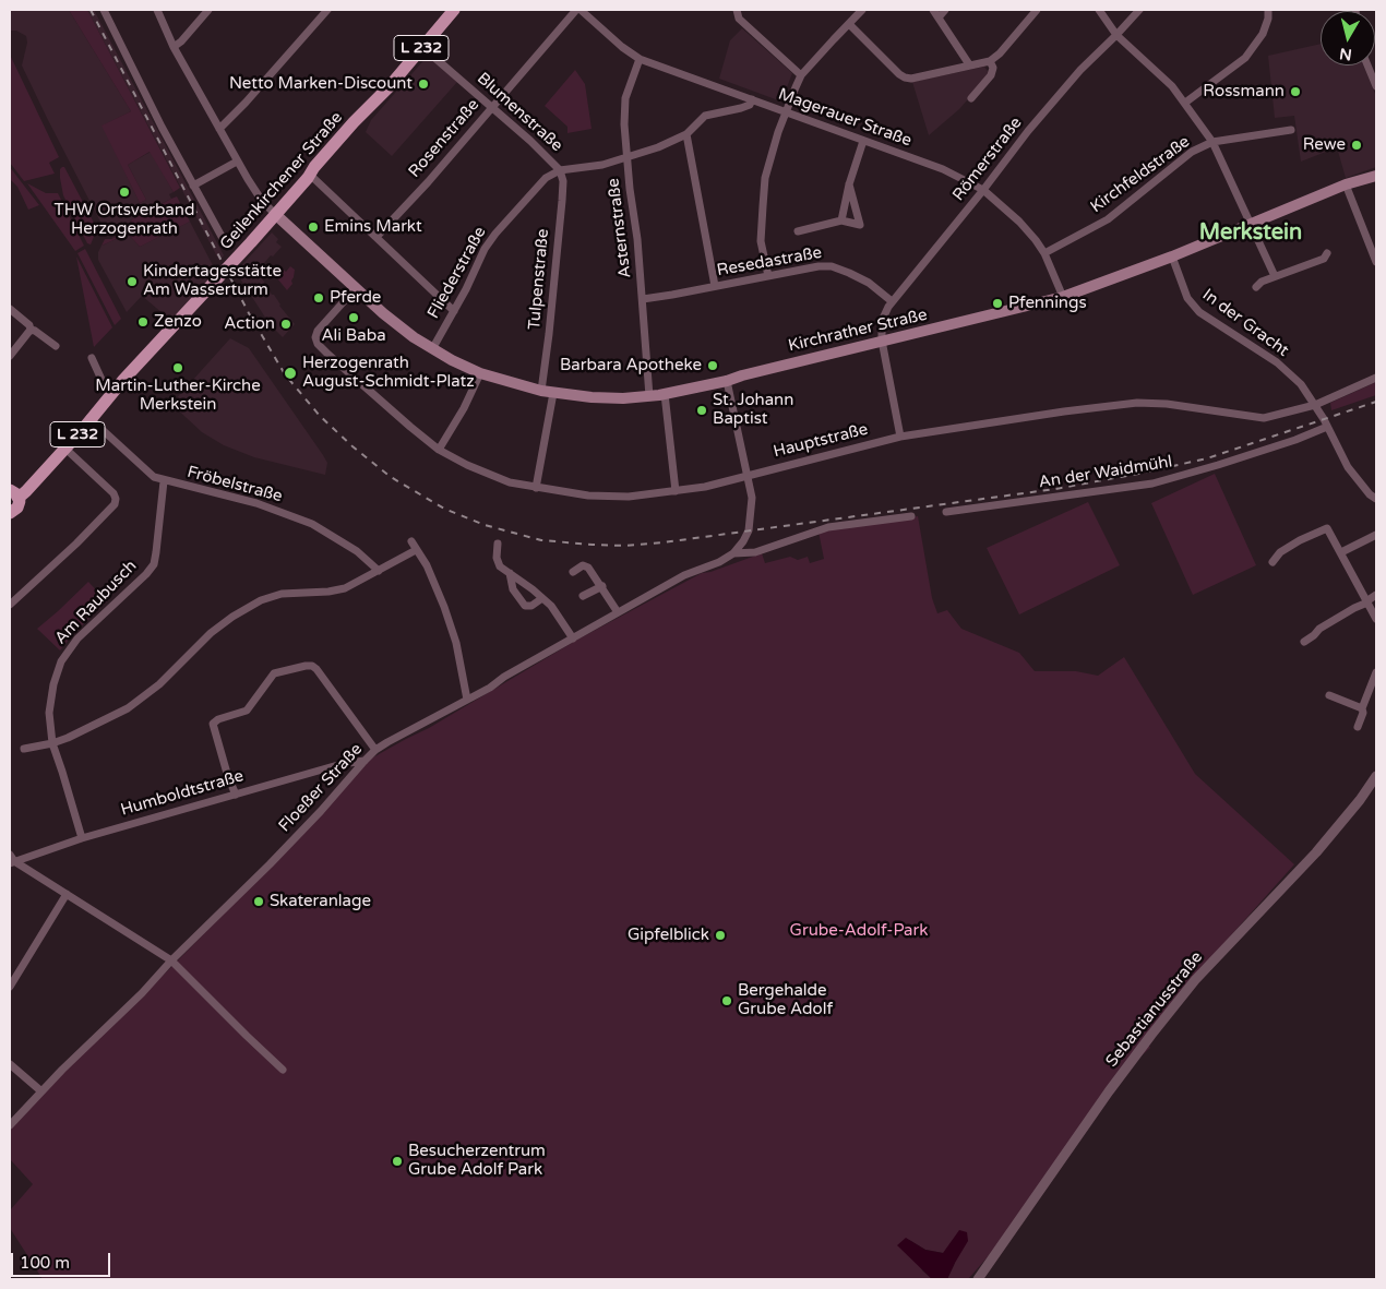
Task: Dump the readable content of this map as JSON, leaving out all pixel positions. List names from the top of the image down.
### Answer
{
  "streets": {
    "main road": ["L 232", "Geilenkirchener Straße", "Kirchrather Straße"],
    "street": [
      "Blumenstraße",
      "Magerauer Straße",
      "Rosenstraße",
      "Römerstraße",
      "Kirchfeldstraße",
      "Asternstraße",
      "Resedastraße",
      "Fliederstraße",
      "Tulpenstraße",
      "In der Gracht",
      "Hauptstraße",
      "An der Waidmühl",
      "Fröbelstraße",
      "Am Raubusch",
      "Floeßer Straße",
      "Humboldtstraße",
      "Sebastianusstraße"
    ]
  },
  "crossings": [
    ["L 232", "Geilenkirchener Straße"],
    ["Blumenstraße", "Magerauer Straße"],
    ["Blumenstraße", "Rosenstraße"],
    ["Blumenstraße", "Geilenkirchener Straße"],
    ["Blumenstraße", "Asternstraße"],
    ["Blumenstraße", "Fliederstraße"],
    ["Blumenstraße", "Tulpenstraße"],
    ["Magerauer Straße", "Rosenstraße"],
    ["Magerauer Straße", "Römerstraße"],
    ["Magerauer Straße", "Kirchfeldstraße"],
    ["Magerauer Straße", "Asternstraße"],
    ["Magerauer Straße", "Kirchrather Straße"],
    ["Römerstraße", "Resedastraße"],
    ["Römerstraße", "Kirchrather Straße"],
    ["Römerstraße", "Hauptstraße"],
    ["Geilenkirchener Straße", "Kirchrather Straße"],
    ["Geilenkirchener Straße", "Fröbelstraße"],
    ["Asternstraße", "Resedastraße"],
    ["Asternstraße", "Kirchrather Straße"],
    ["Fliederstraße", "Tulpenstraße"],
    ["Fliederstraße", "Kirchrather Straße"],
    ["Tulpenstraße", "Kirchrather Straße"],
    ["Tulpenstraße", "Hauptstraße"],
    ["In der Gracht", "Kirchrather Straße"],
    ["In der Gracht", "Hauptstraße"],
    ["In der Gracht", "An der Waidmühl"],
    ["Kirchrather Straße", "Hauptstraße"],
    ["Fröbelstraße", "Am Raubusch"],
    ["Am Raubusch", "Humboldtstraße"],
    ["Floeßer Straße", "Humboldtstraße"]
  ],
  "districts": ["Merkstein"],
  "parks": ["Grube-Adolf-Park"],
  "places": [
    "Netto Marken-Discount",
    "Rossmann",
    "Rewe",
    "THW Ortsverband Herzogenrath",
    "Emins Markt",
    "Kindertagesstätte Am Wasserturm",
    "Pferde",
    "Pfennings",
    "Ali Baba",
    "Zenzo",
    "Action",
    "Barbara Apotheke",
    "Martin-Luther-Kirche Merkstein",
    "Herzogenrath August-Schmidt-Platz",
    "St. Johann Baptist",
    "Skateranlage",
    "Gipfelblick",
    "Bergehalde Grube Adolf",
    "Besucherzentrum Grube Adolf Park"
  ],
  "scale_bar": "100 m",
  "north": "bottom"
}
